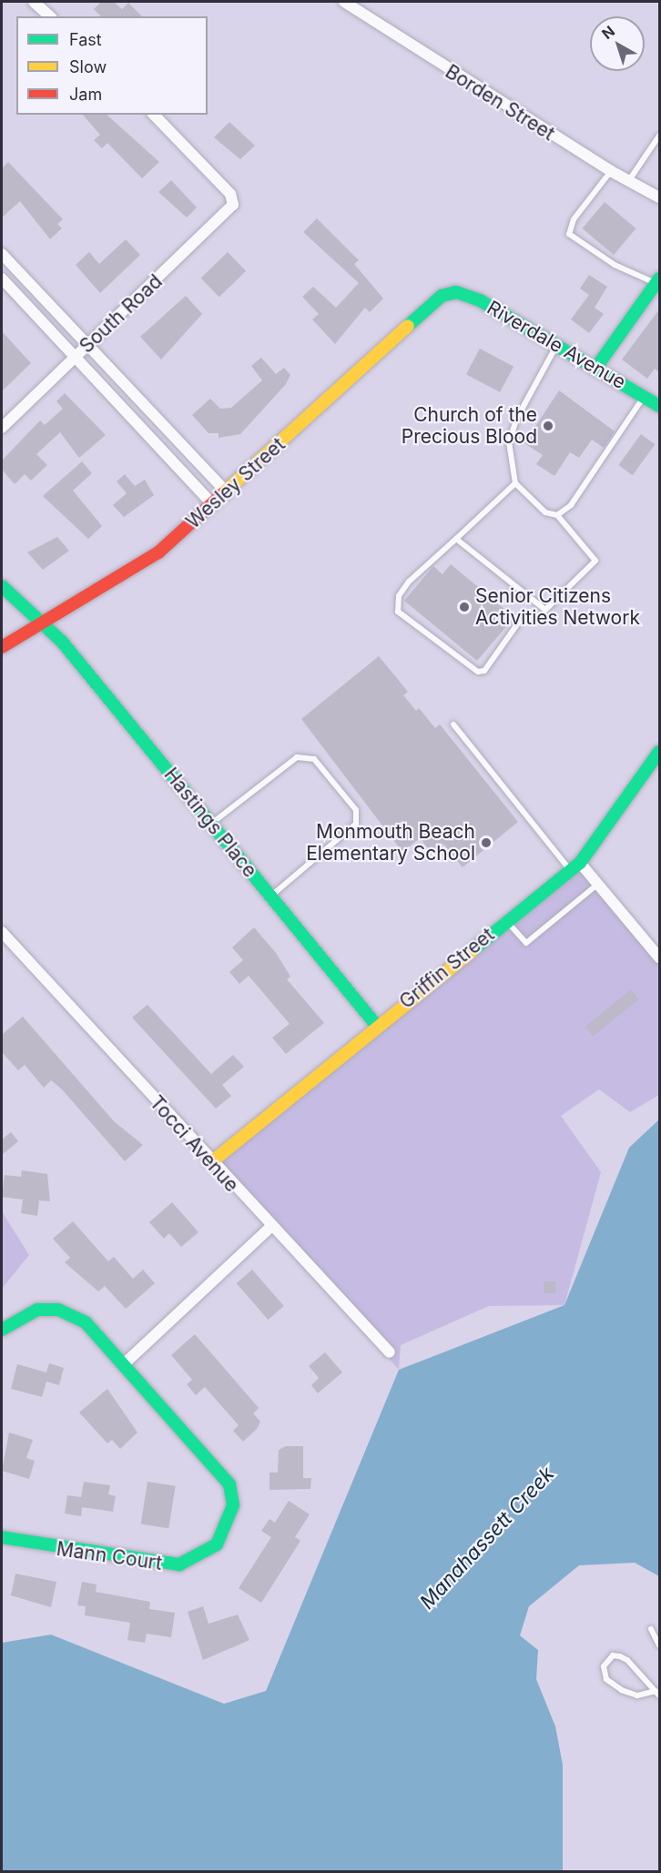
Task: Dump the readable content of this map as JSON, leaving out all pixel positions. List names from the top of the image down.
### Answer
{
  "streets": {
    "street": [
      "Borden Street",
      "South Road",
      "Riverdale Avenue",
      "Wesley Street",
      "Hastings Place",
      "Griffin Street",
      "Tocci Avenue",
      "Mann Court"
    ]
  },
  "crossings": [
    ["Riverdale Avenue", "Wesley Street"],
    ["Wesley Street", "Hastings Place"],
    ["Hastings Place", "Griffin Street"],
    ["Griffin Street", "Tocci Avenue"]
  ],
  "water": ["Manahassett Creek"],
  "places": ["Church of the Precious Blood", "Senior Citizens Activities Network", "Monmouth Beach Elementary School"],
  "legend": ["Fast", "Slow", "Jam"],
  "north": "top left"
}
